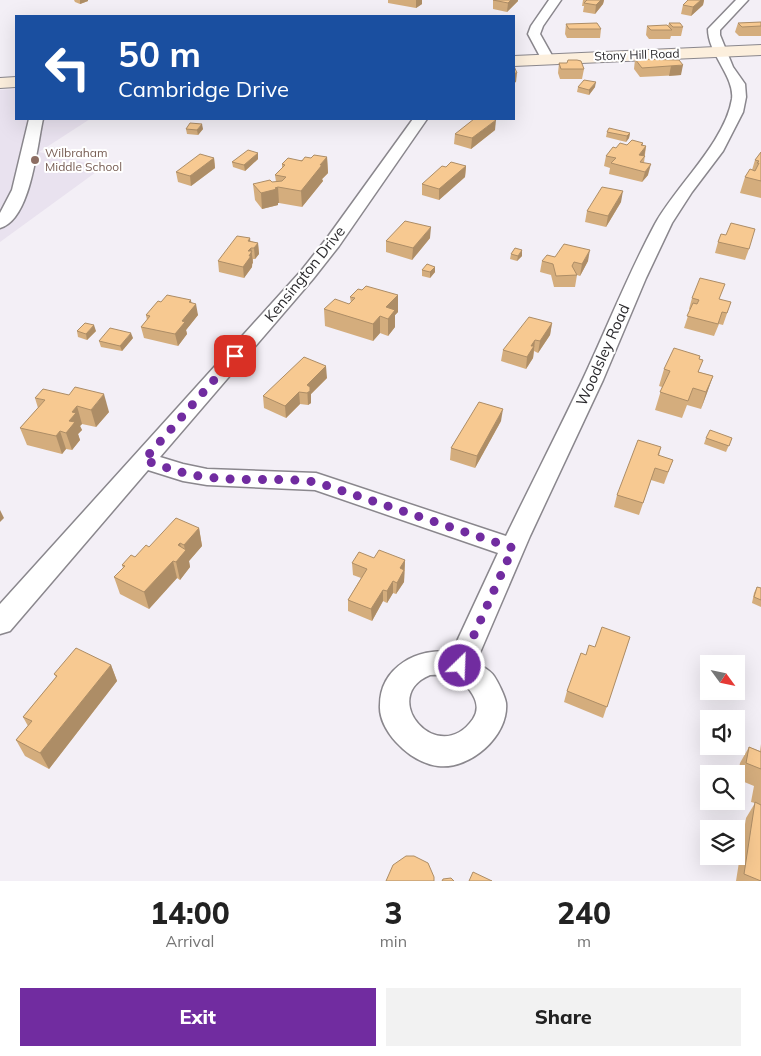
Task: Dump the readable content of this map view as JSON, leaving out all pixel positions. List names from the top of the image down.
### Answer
{
  "streets": {
    "main road": ["Stony Hill Road"],
    "street": ["Kensington Drive", "Woodsley Road"]
  },
  "crossings": [
    ["Stony Hill Road", "Woodsley Road"]
  ],
  "places": ["Wilbraham Middle School"],
  "north": "bottom right",
  "page": {
    "turn": ["50 m", "Cambridge Drive"],
    "eta": [
      "14:00",
      "Arrival",
      "3",
      "min",
      "240",
      "m"
    ],
    "buttons": ["Exit", "Share"]
  }
}
